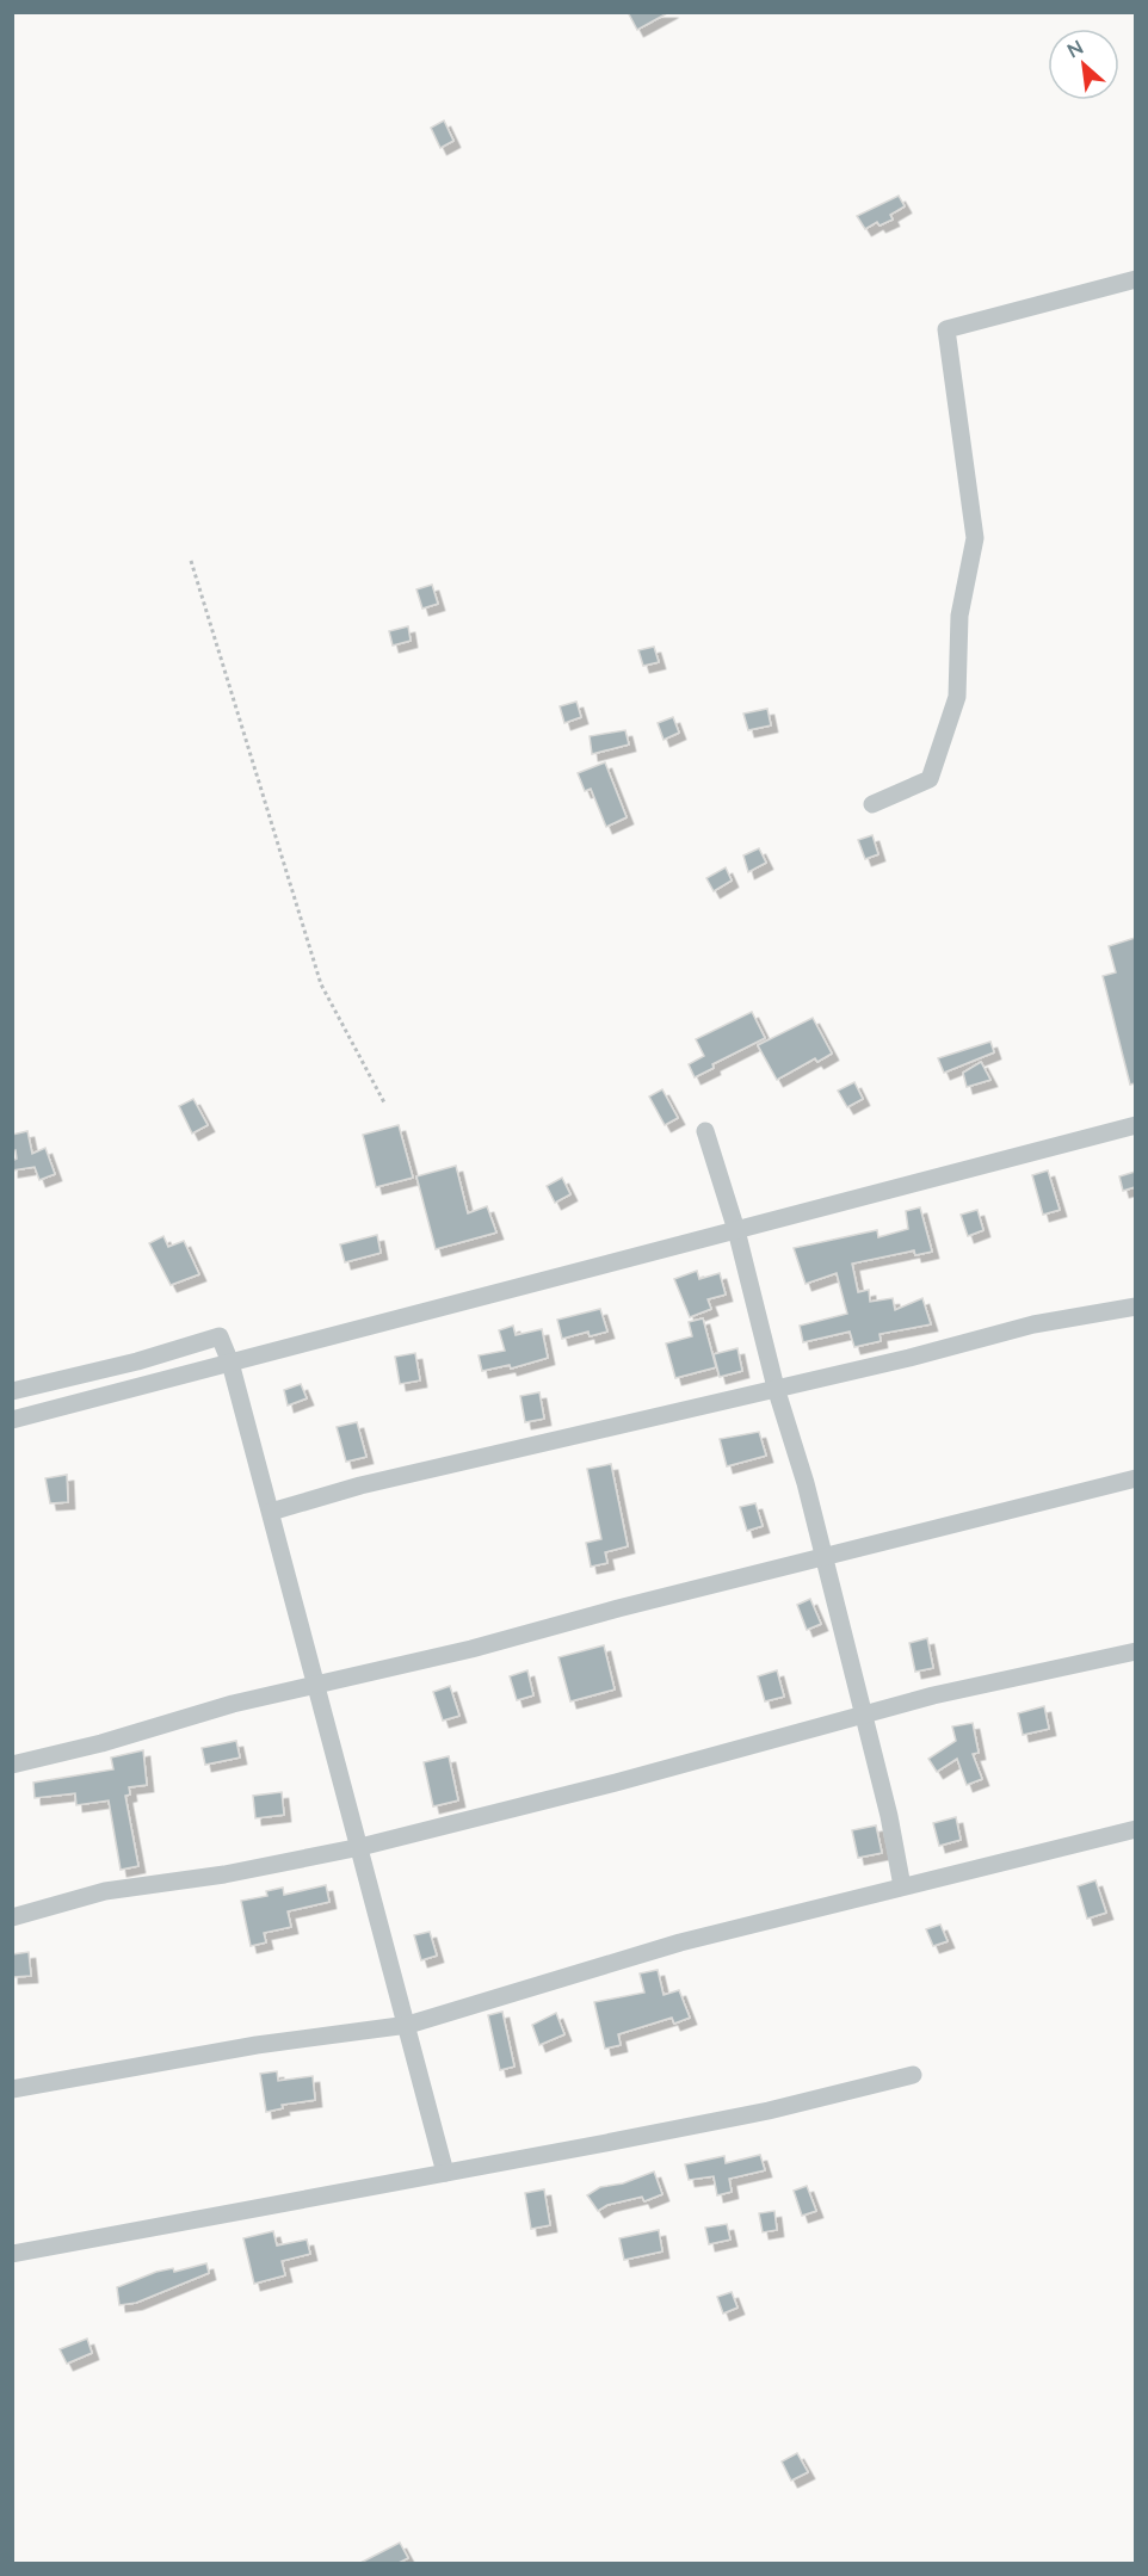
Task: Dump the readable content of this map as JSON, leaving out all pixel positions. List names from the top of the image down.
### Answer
{
  "north": "top left"
}
